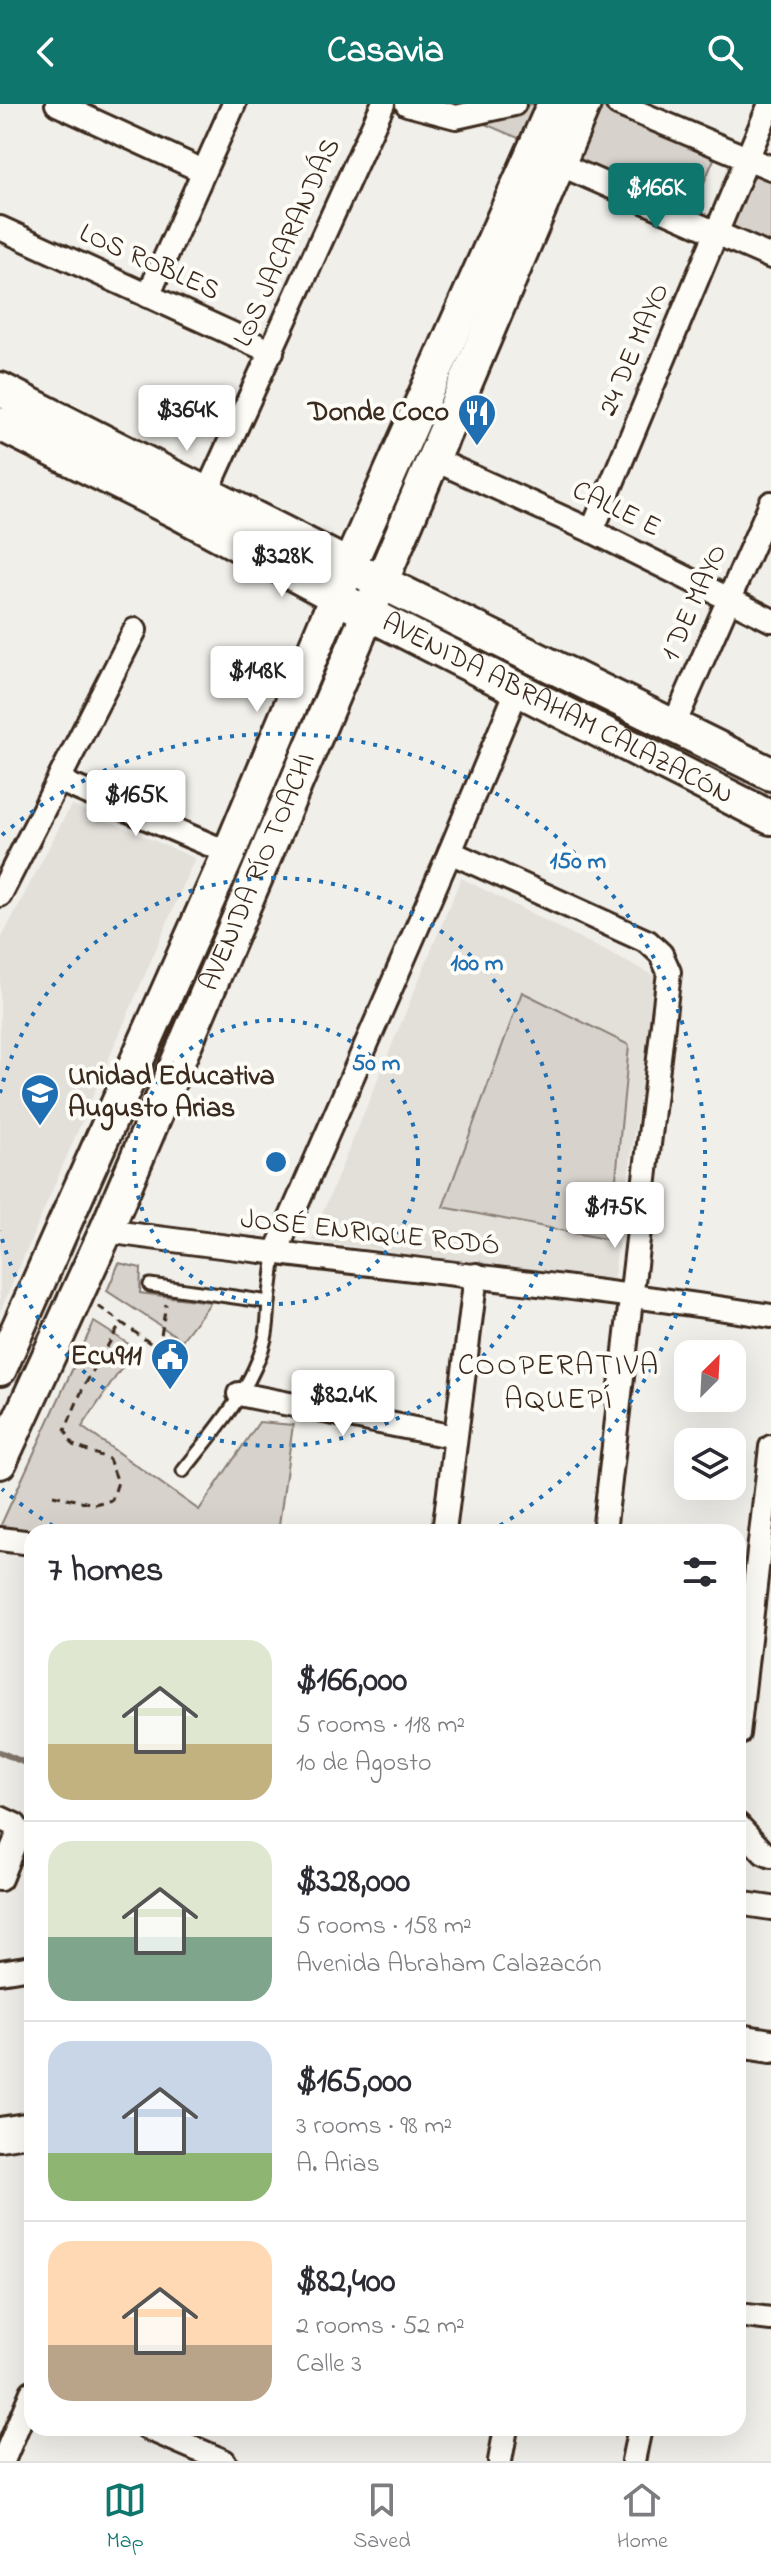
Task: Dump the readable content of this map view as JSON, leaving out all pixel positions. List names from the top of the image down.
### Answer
{
  "streets": {
    "main road": ["AVENIDA ABRAHAM CALAZACÓN", "AVENIDA RÍO TOACHI"],
    "street": [
      "LOS JACARANDÁS",
      "LOS ROBLES",
      "24 DE MAYO",
      "CALLE E",
      "1 DE MAYO",
      "JOSÉ ENRIQUE RODÓ"
    ]
  },
  "crossings": [
    ["LOS JACARANDÁS", "LOS ROBLES"],
    ["LOS JACARANDÁS", "AVENIDA ABRAHAM CALAZACÓN"],
    ["24 DE MAYO", "CALLE E"],
    ["CALLE E", "1 DE MAYO"],
    ["CALLE E", "AVENIDA RÍO TOACHI"],
    ["1 DE MAYO", "AVENIDA ABRAHAM CALAZACÓN"],
    ["AVENIDA ABRAHAM CALAZACÓN", "AVENIDA RÍO TOACHI"],
    ["AVENIDA RÍO TOACHI", "JOSÉ ENRIQUE RODÓ"]
  ],
  "districts": ["COOPERATIVA AQUEPÍ"],
  "places": {
    "restaurant": ["Donde Coco"],
    "school or university": ["Unidad Educativa Augusto Arias"],
    "public building": ["Ecu911"]
  },
  "north": "top right",
  "page": {
    "header": "Casavia",
    "price": [
      "$166K",
      "$364K",
      "$328K",
      "$148K",
      "$165K",
      "$175K",
      "$82.4K"
    ],
    "heading": "7 homes",
    "list": [
      {
        "name": "$166,000",
        "note": "5 rooms · 118 m² · 10 de Agosto"
      },
      {
        "name": "$328,000",
        "note": "5 rooms · 158 m² · Avenida Abraham Calazacón"
      },
      {
        "name": "$165,000",
        "note": "3 rooms · 98 m² · A. Arias"
      },
      {
        "name": "$82,400",
        "note": "2 rooms · 52 m² · Calle 3"
      }
    ],
    "tabs": ["Map", "Saved", "Home"]
  },
  "rings": ["150 m", "100 m", "50 m"]
}
